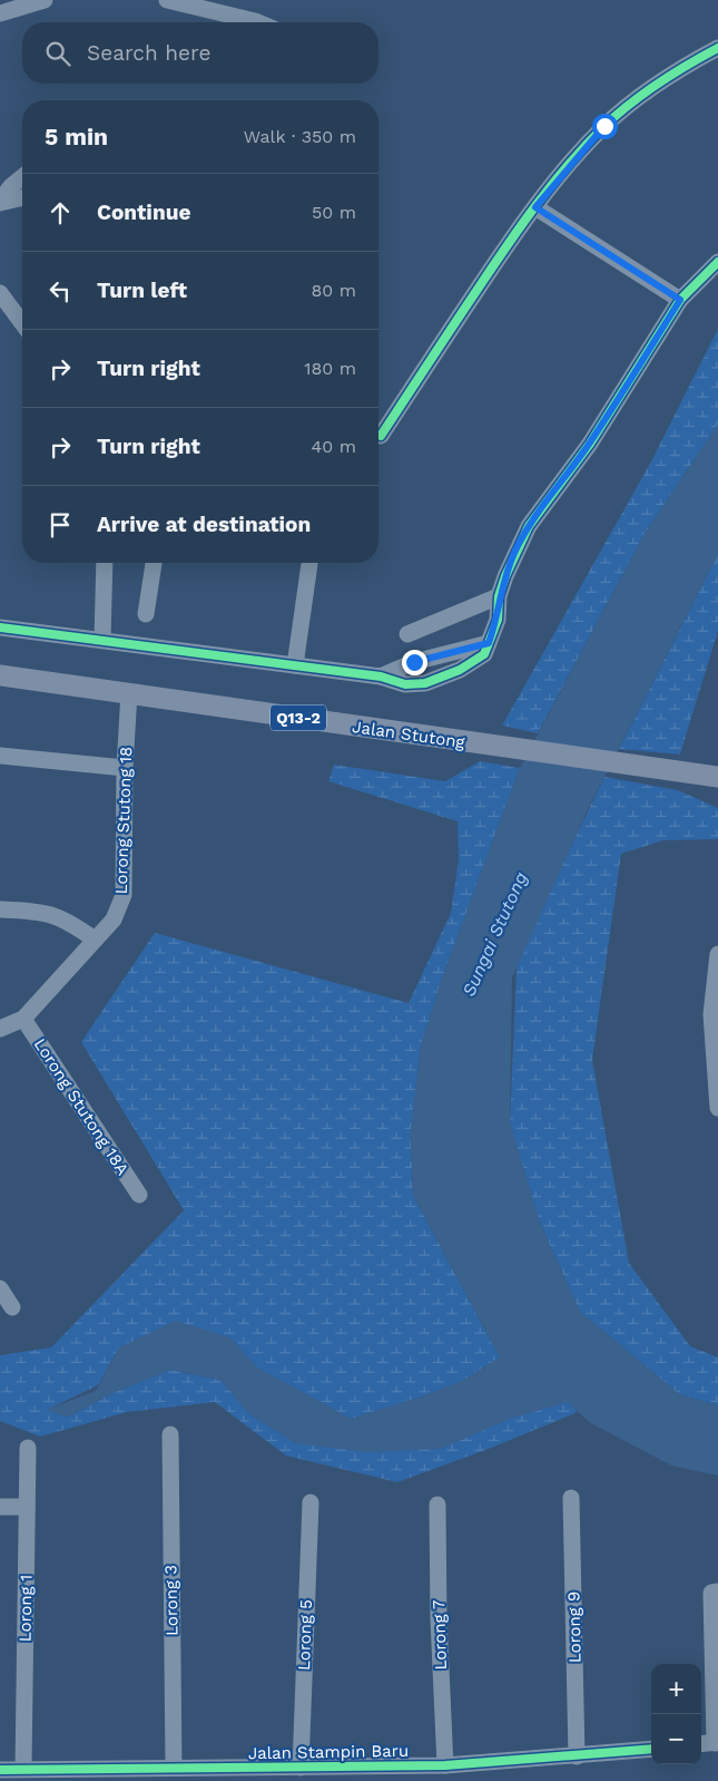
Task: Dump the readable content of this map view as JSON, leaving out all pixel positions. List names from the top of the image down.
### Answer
{
  "streets": {
    "main road": ["Q13-2", "Jalan Stutong"],
    "street": [
      "Lorong Stutong 18",
      "Lorong Stutong 18A",
      "Lorong 3",
      "Lorong 1",
      "Lorong 9",
      "Lorong 5",
      "Lorong 7",
      "Jalan Stampin Baru"
    ]
  },
  "crossings": [
    ["Jalan Stutong", "Lorong Stutong 18"],
    ["Lorong Stutong 18", "Lorong Stutong 18A"],
    ["Lorong 3", "Jalan Stampin Baru"],
    ["Lorong 1", "Jalan Stampin Baru"],
    ["Lorong 9", "Jalan Stampin Baru"],
    ["Lorong 5", "Jalan Stampin Baru"],
    ["Lorong 7", "Jalan Stampin Baru"]
  ],
  "water": ["Sungai Stutong"],
  "page": {
    "search": "Search here",
    "heading": ["5 min", "Walk · 350 m"],
    "list": [
      ["Continue", "50 m"],
      ["Turn left", "80 m"],
      ["Turn right", "180 m"],
      ["Turn right", "40 m"],
      "Arrive at destination"
    ],
    "map_buttons": ["+", "−"]
  }
}
